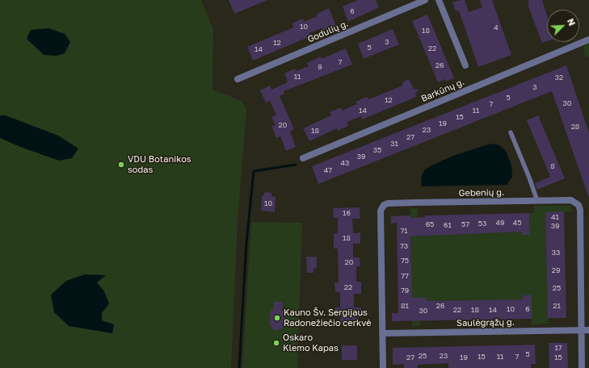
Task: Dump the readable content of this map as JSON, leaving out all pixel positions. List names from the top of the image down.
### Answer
{
  "streets": {
    "street": [
      "Godulių g.",
      "Barkūnų g.",
      "Gebenių g.",
      "Saulėgrąžų g."
    ]
  },
  "crossings": [
    ["Gebenių g.", "Saulėgrąžų g."]
  ],
  "places": ["VDU Botanikos sodas", "Kauno Šv. Sergijaus Radonežiečio cerkvė", "Oskaro Klemo Kapas"],
  "house_numbers": [
    "6",
    "10",
    "4",
    "18",
    "3",
    "12",
    "5",
    "22",
    "14",
    "7",
    "26",
    "9",
    "11",
    "32",
    "3",
    "5",
    "12",
    "30",
    "7",
    "14",
    "11",
    "15",
    "19",
    "20",
    "28",
    "23",
    "18",
    "27",
    "31",
    "35",
    "39",
    "43",
    "8",
    "47",
    "10",
    "16",
    "41",
    "49",
    "45",
    "53",
    "65",
    "57",
    "61",
    "39",
    "71",
    "18",
    "73",
    "33",
    "75",
    "20",
    "29",
    "77",
    "22",
    "25",
    "79",
    "81",
    "26",
    "21",
    "10",
    "6",
    "22",
    "18",
    "14",
    "30",
    "17",
    "5",
    "25",
    "23",
    "15",
    "11",
    "7",
    "27",
    "19",
    "15"
  ],
  "north": "top right"
}
